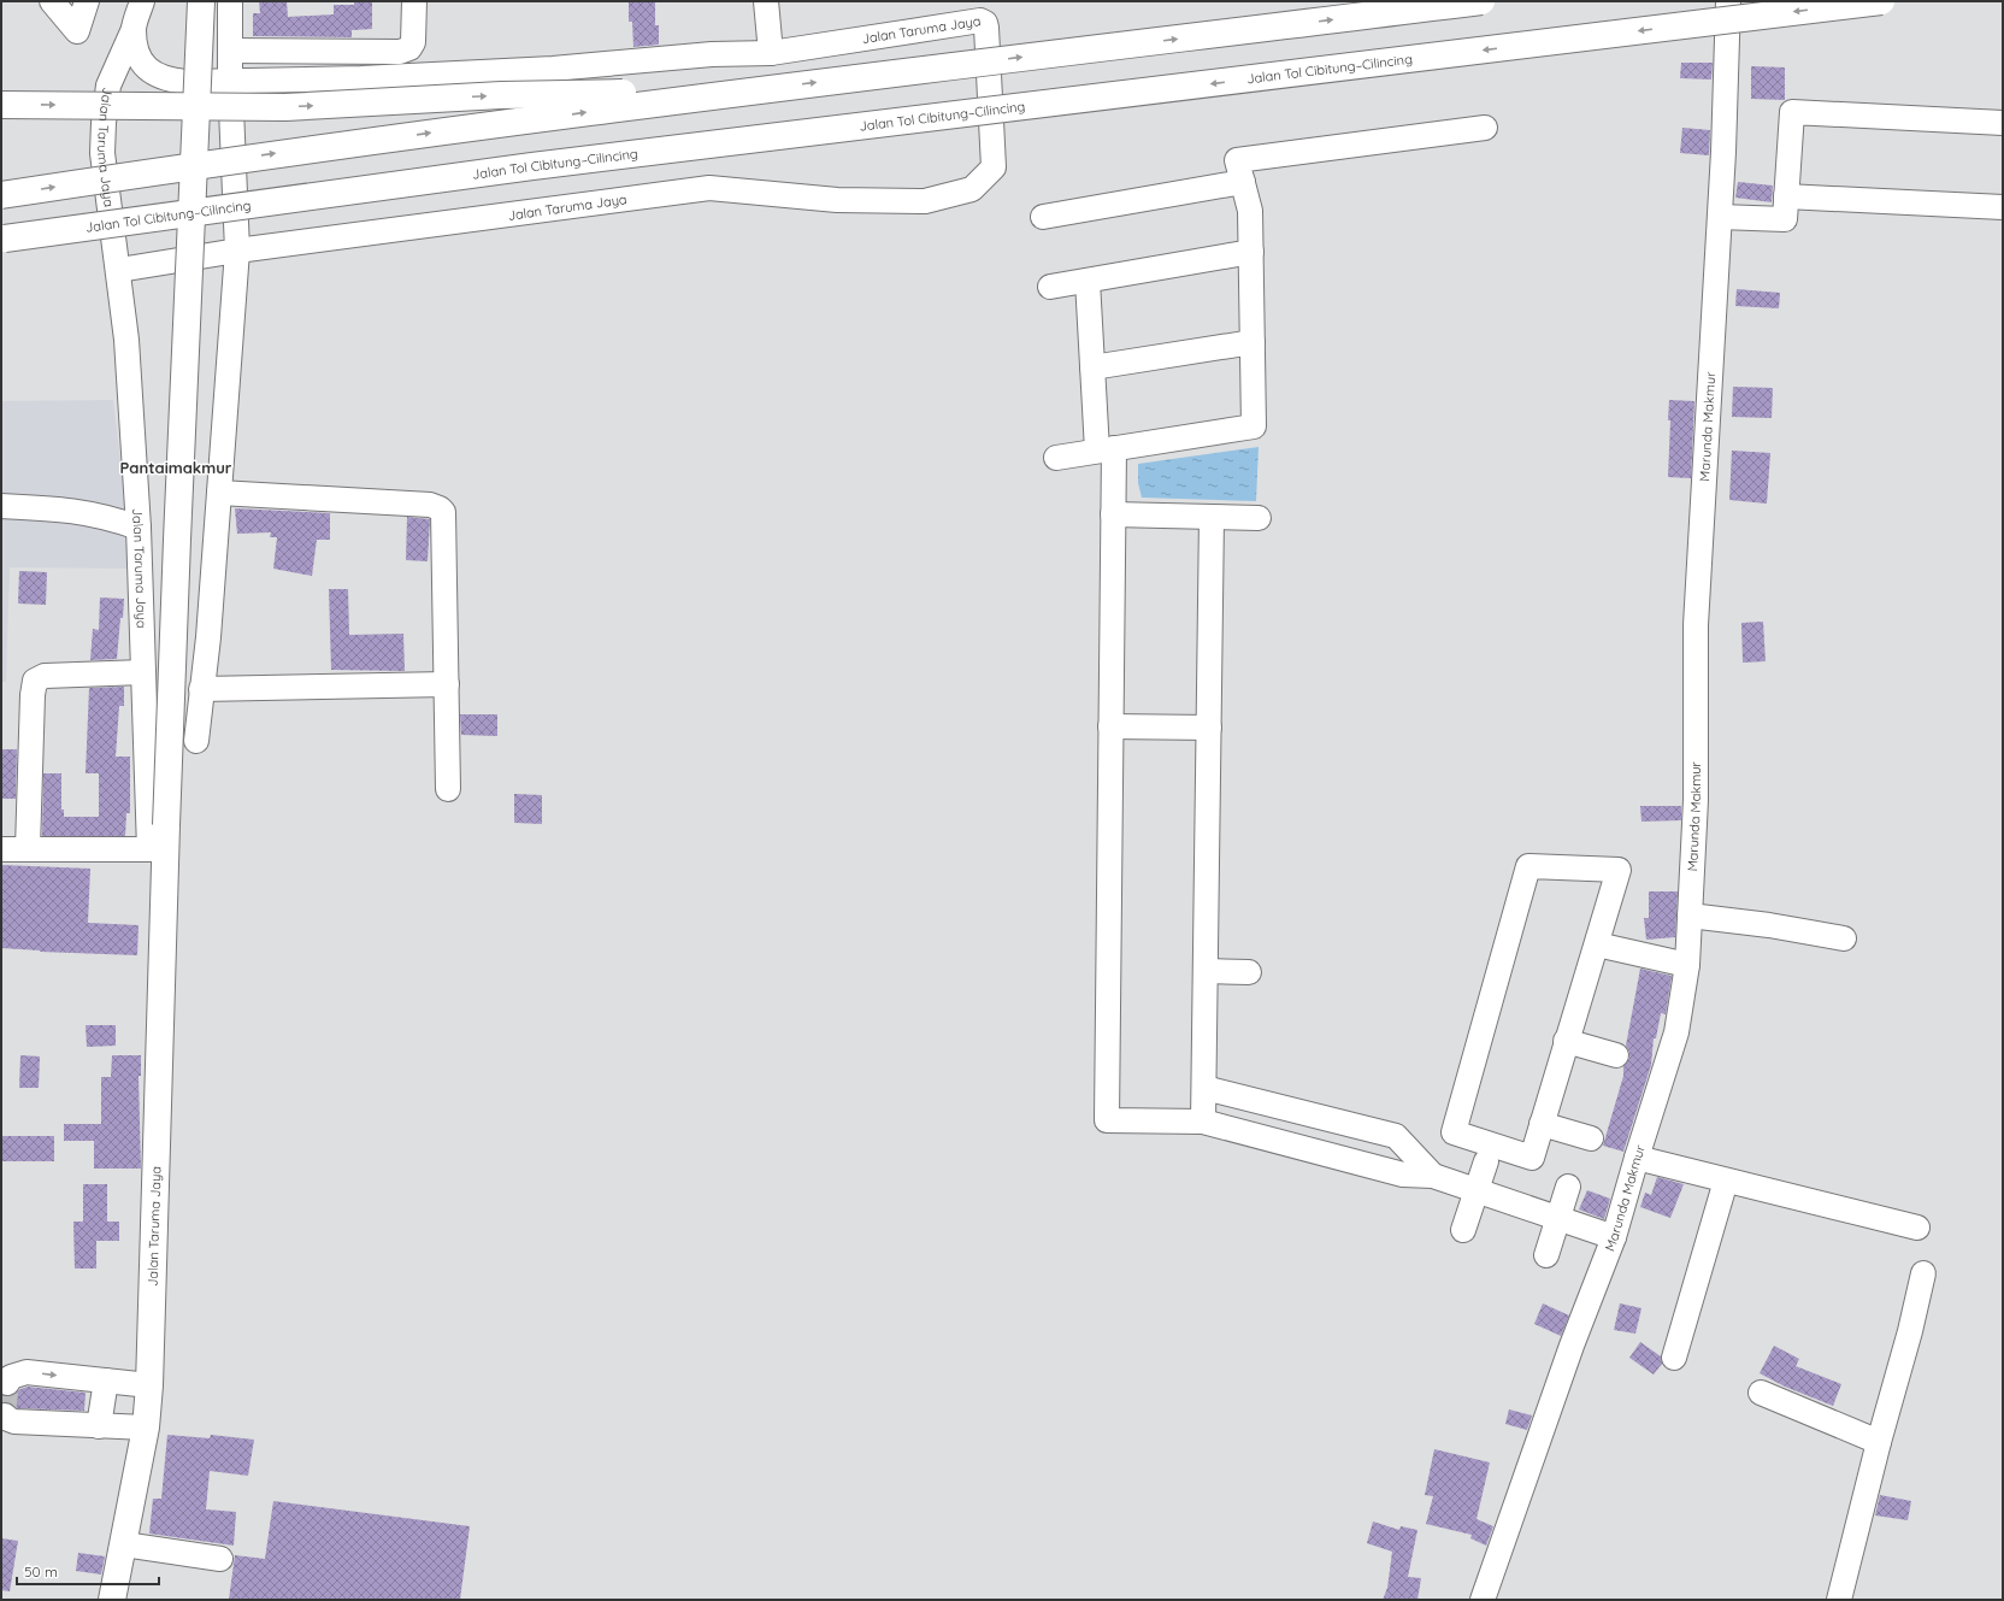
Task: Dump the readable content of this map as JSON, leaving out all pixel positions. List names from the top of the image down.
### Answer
{
  "streets": {
    "main road": ["Jalan Taruma Jaya", "Jalan Tol Cibitung–Cilincing"],
    "street": ["Marunda Makmur"]
  },
  "districts": ["Pantaimakmur"],
  "scale_bar": "50 m"
}
